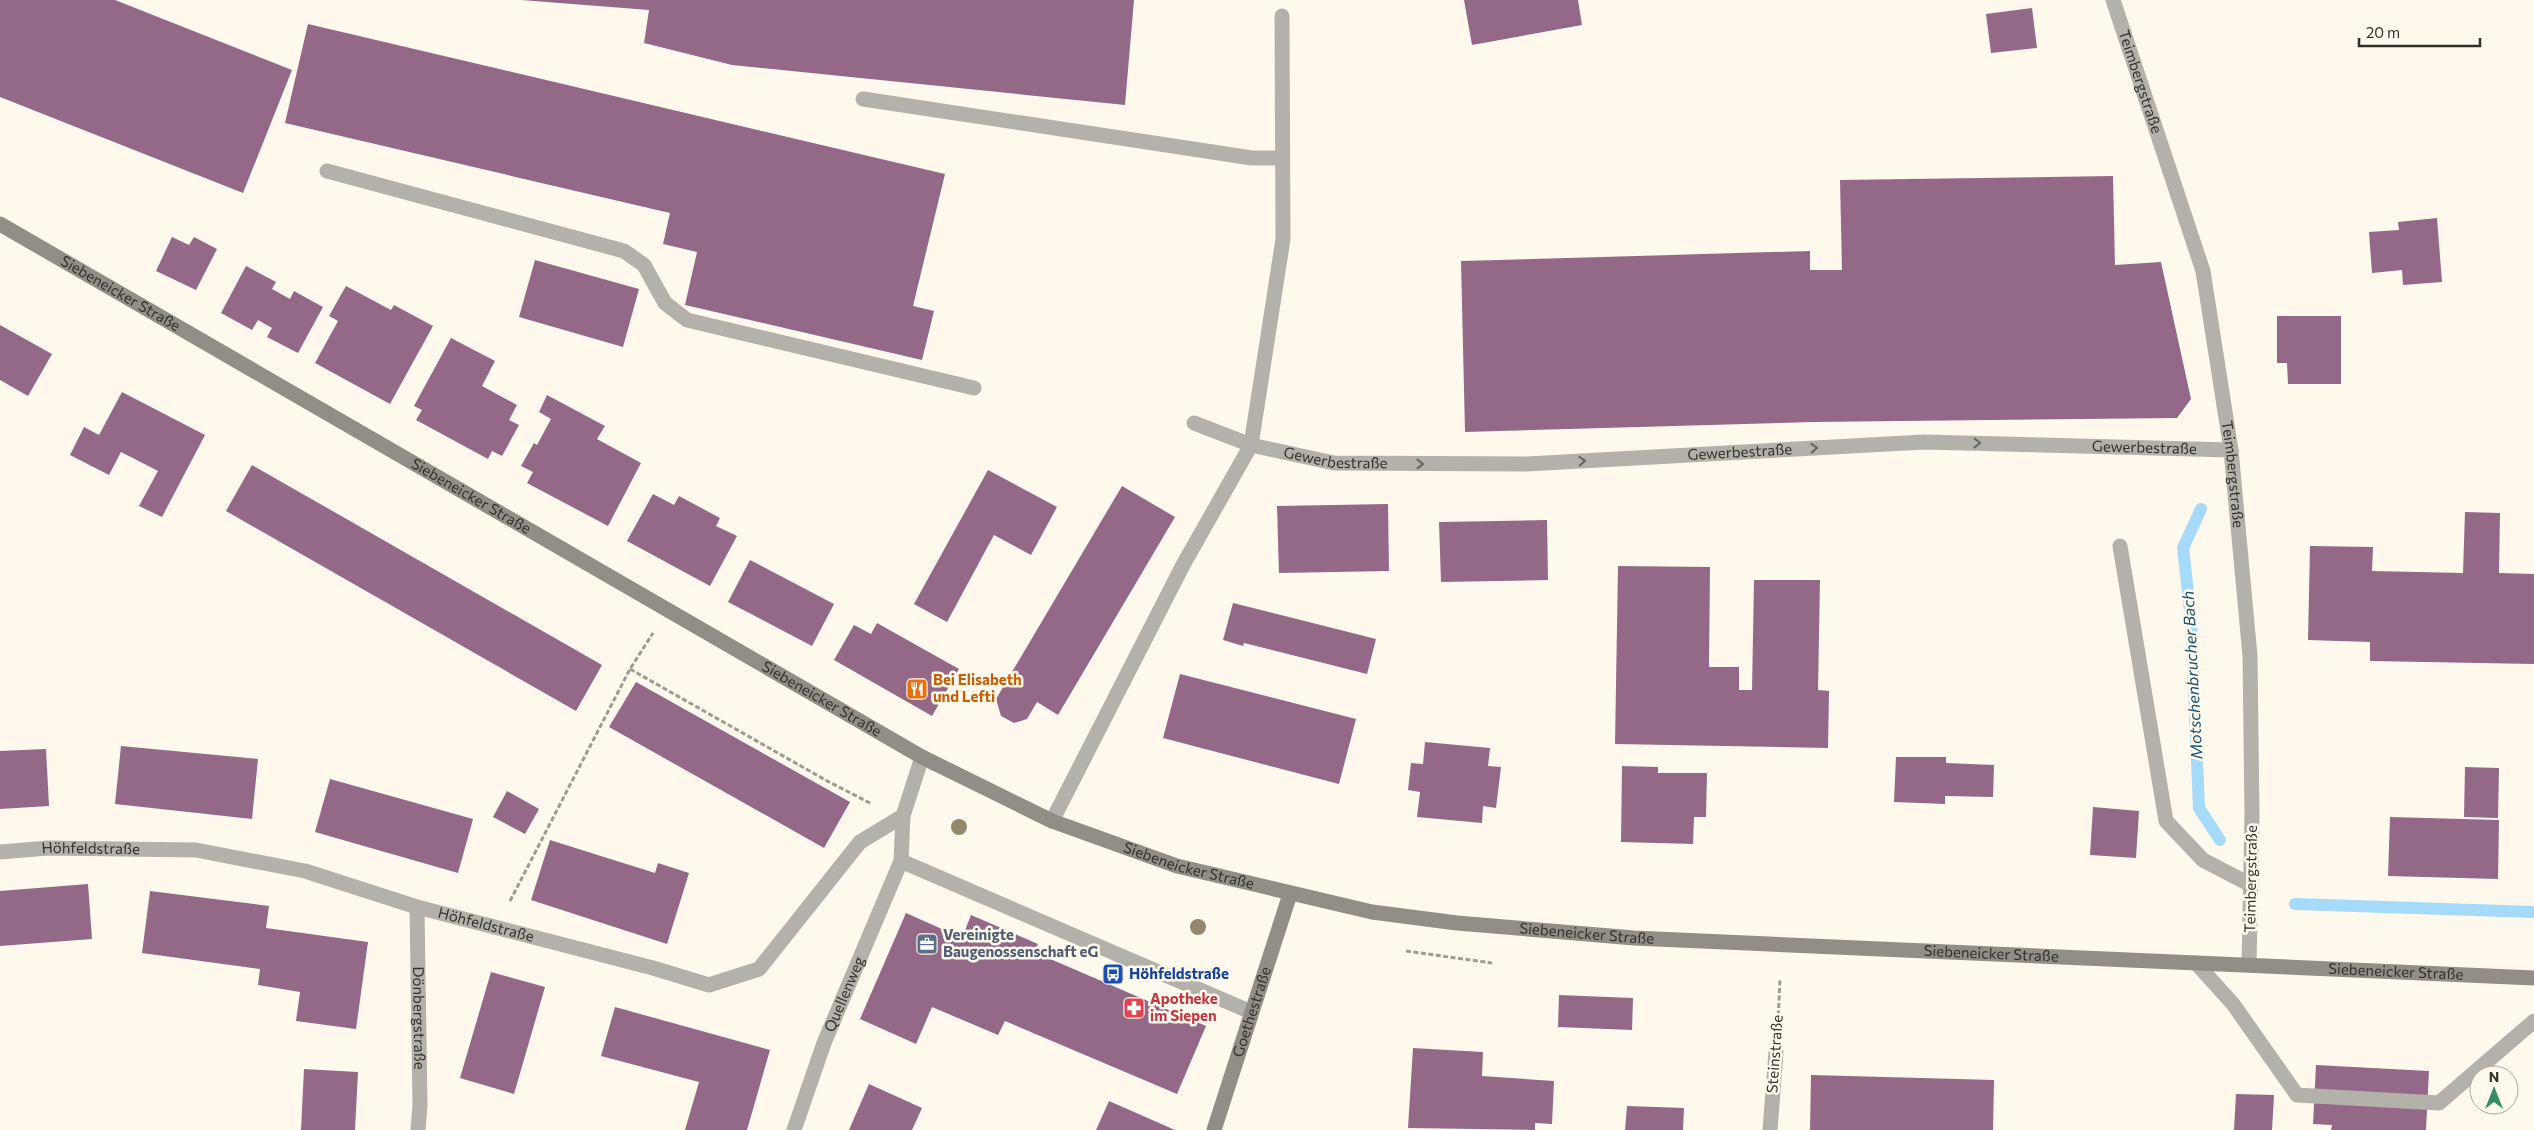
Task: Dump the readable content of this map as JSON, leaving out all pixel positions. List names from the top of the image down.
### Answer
{
  "streets": {
    "main road": ["Siebeneicker Straße", "Goethestraße"],
    "street": [
      "Teimbergstraße",
      "Gewerbestraße",
      "Höhfeldstraße",
      "Quellenweg",
      "Dönbergstraße",
      "Steinstraße"
    ]
  },
  "crossings": [
    ["Teimbergstraße", "Siebeneicker Straße"],
    ["Teimbergstraße", "Gewerbestraße"],
    ["Siebeneicker Straße", "Goethestraße"],
    ["Höhfeldstraße", "Dönbergstraße"]
  ],
  "one_way": ["Gewerbestraße"],
  "water": ["Motschenbrucher Bach"],
  "places": {
    "restaurant": ["Bei Elisabeth und Lefti"],
    "office": ["Vereinigte Baugenossenschaft eG"],
    "bus stop": ["Höhfeldstraße"],
    "pharmacy": ["Apotheke im Siepen"]
  },
  "scale_bar": "20 m",
  "north": "top"
}
